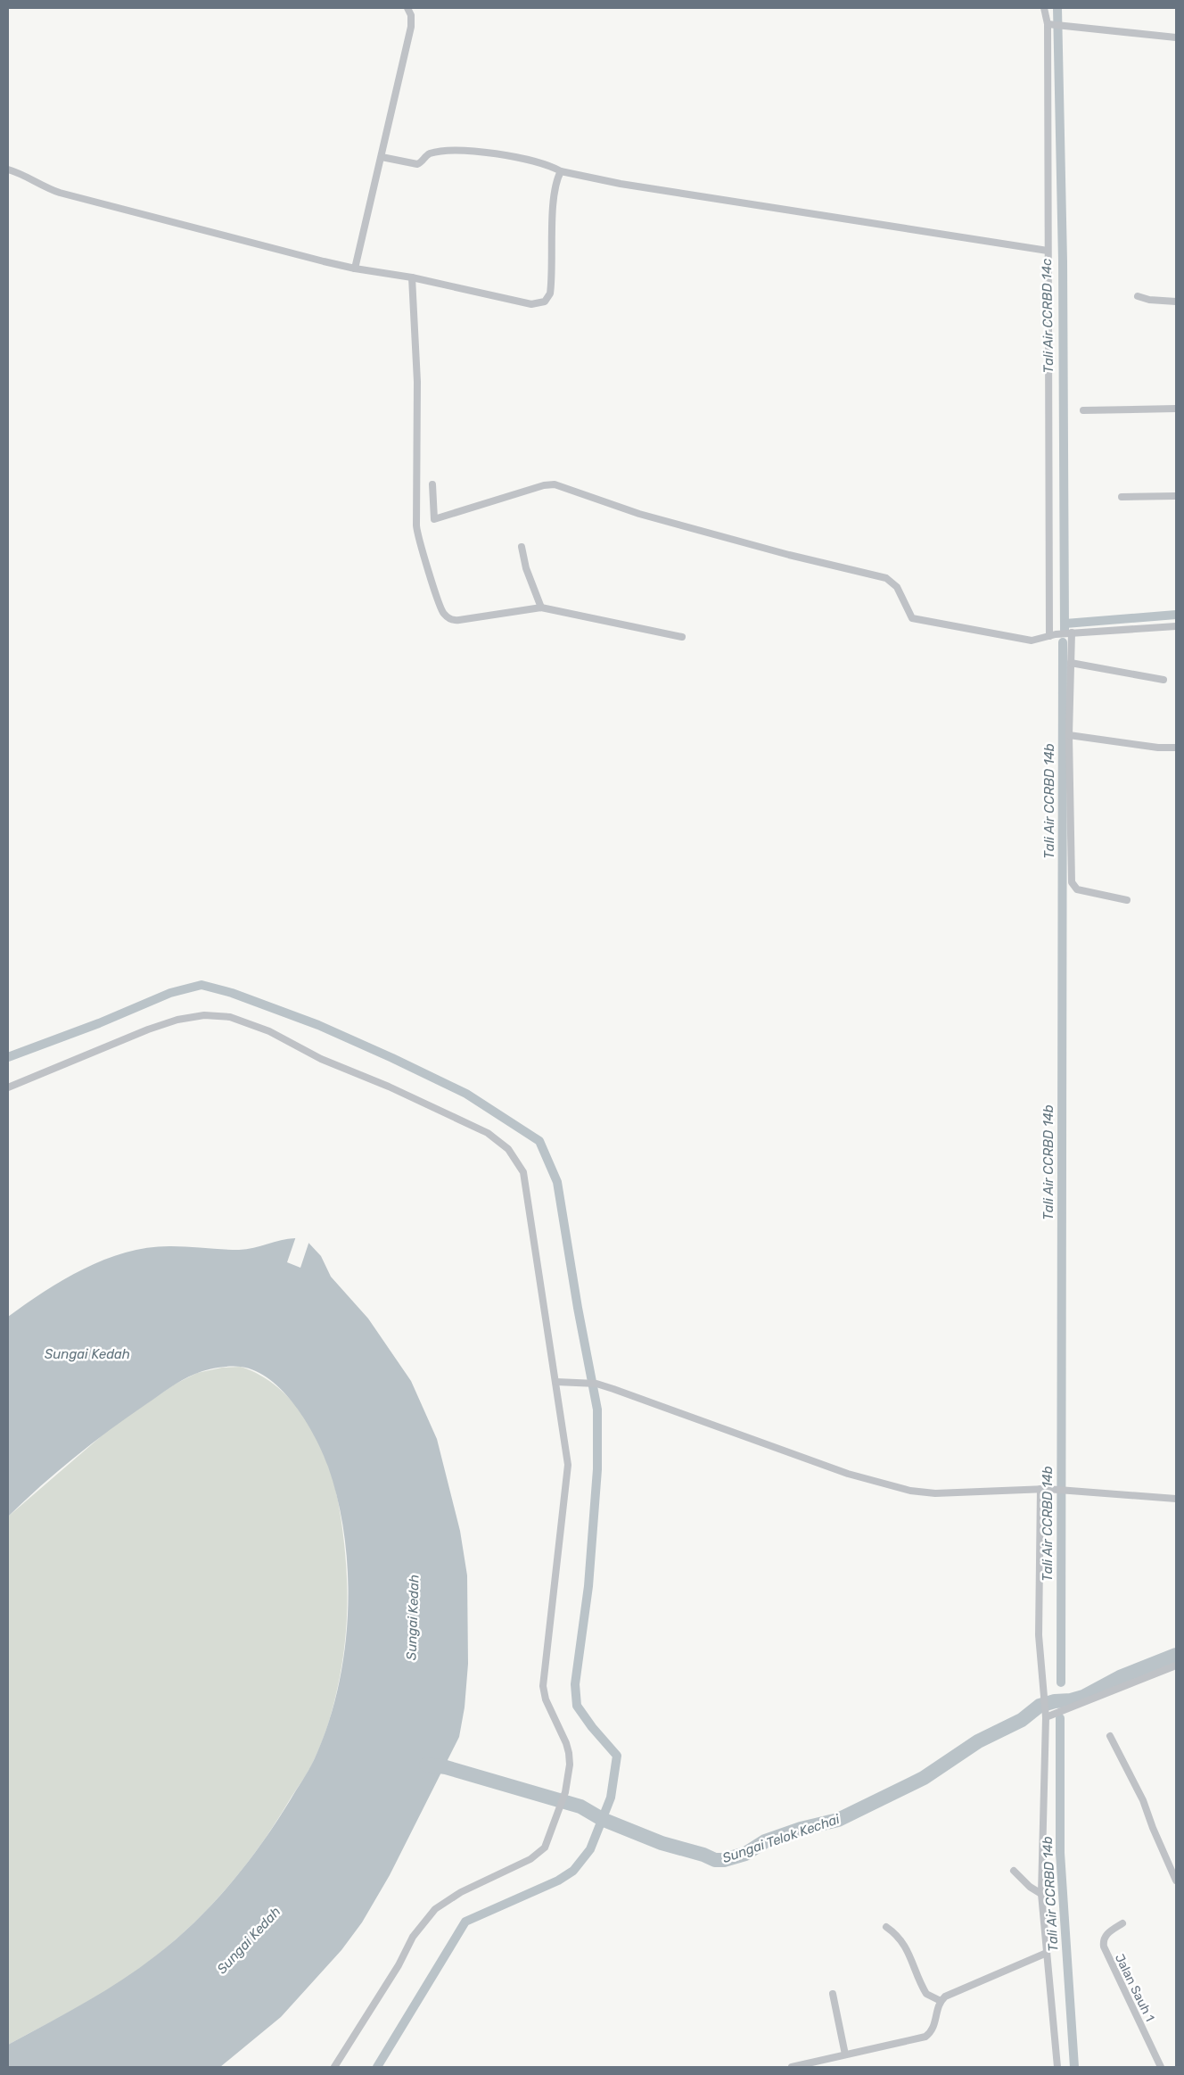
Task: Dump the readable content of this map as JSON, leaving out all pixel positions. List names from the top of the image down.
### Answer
{
  "streets": {
    "street": ["Jalan Sauh 1"]
  },
  "water": [
    "Tali Air CCRBD 14c",
    "Tali Air CCRBD 14b",
    "Sungai Kedah",
    "Sungai Telok Kechai"
  ]
}
